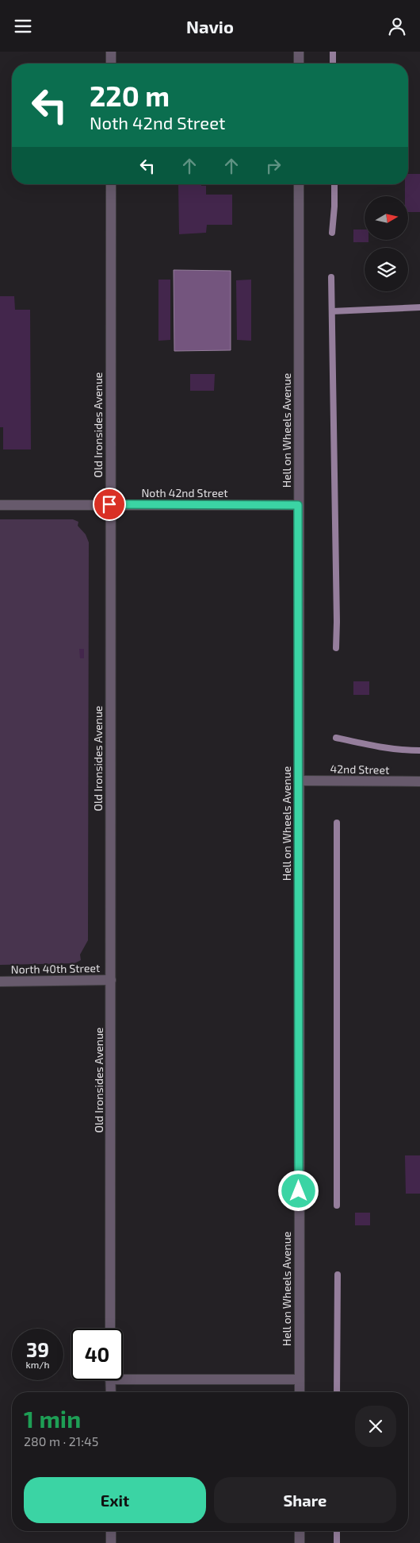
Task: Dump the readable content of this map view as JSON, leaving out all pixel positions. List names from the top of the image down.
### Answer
{
  "streets": {
    "street": [
      "Old Ironsides Avenue",
      "Hell on Wheels Avenue",
      "Noth 42nd Street",
      "42nd Street",
      "North 40th Street"
    ]
  },
  "crossings": [
    ["Old Ironsides Avenue", "Noth 42nd Street"],
    ["Old Ironsides Avenue", "North 40th Street"],
    ["Hell on Wheels Avenue", "Noth 42nd Street"],
    ["Hell on Wheels Avenue", "42nd Street"]
  ],
  "north": "right",
  "page": {
    "header": "Navio",
    "turn": ["220 m", "Noth 42nd Street"],
    "speed": "39 km/h",
    "limit": "40",
    "heading": ["1 min", "280 m · 21:45"],
    "buttons": ["Exit", "Share"]
  }
}
